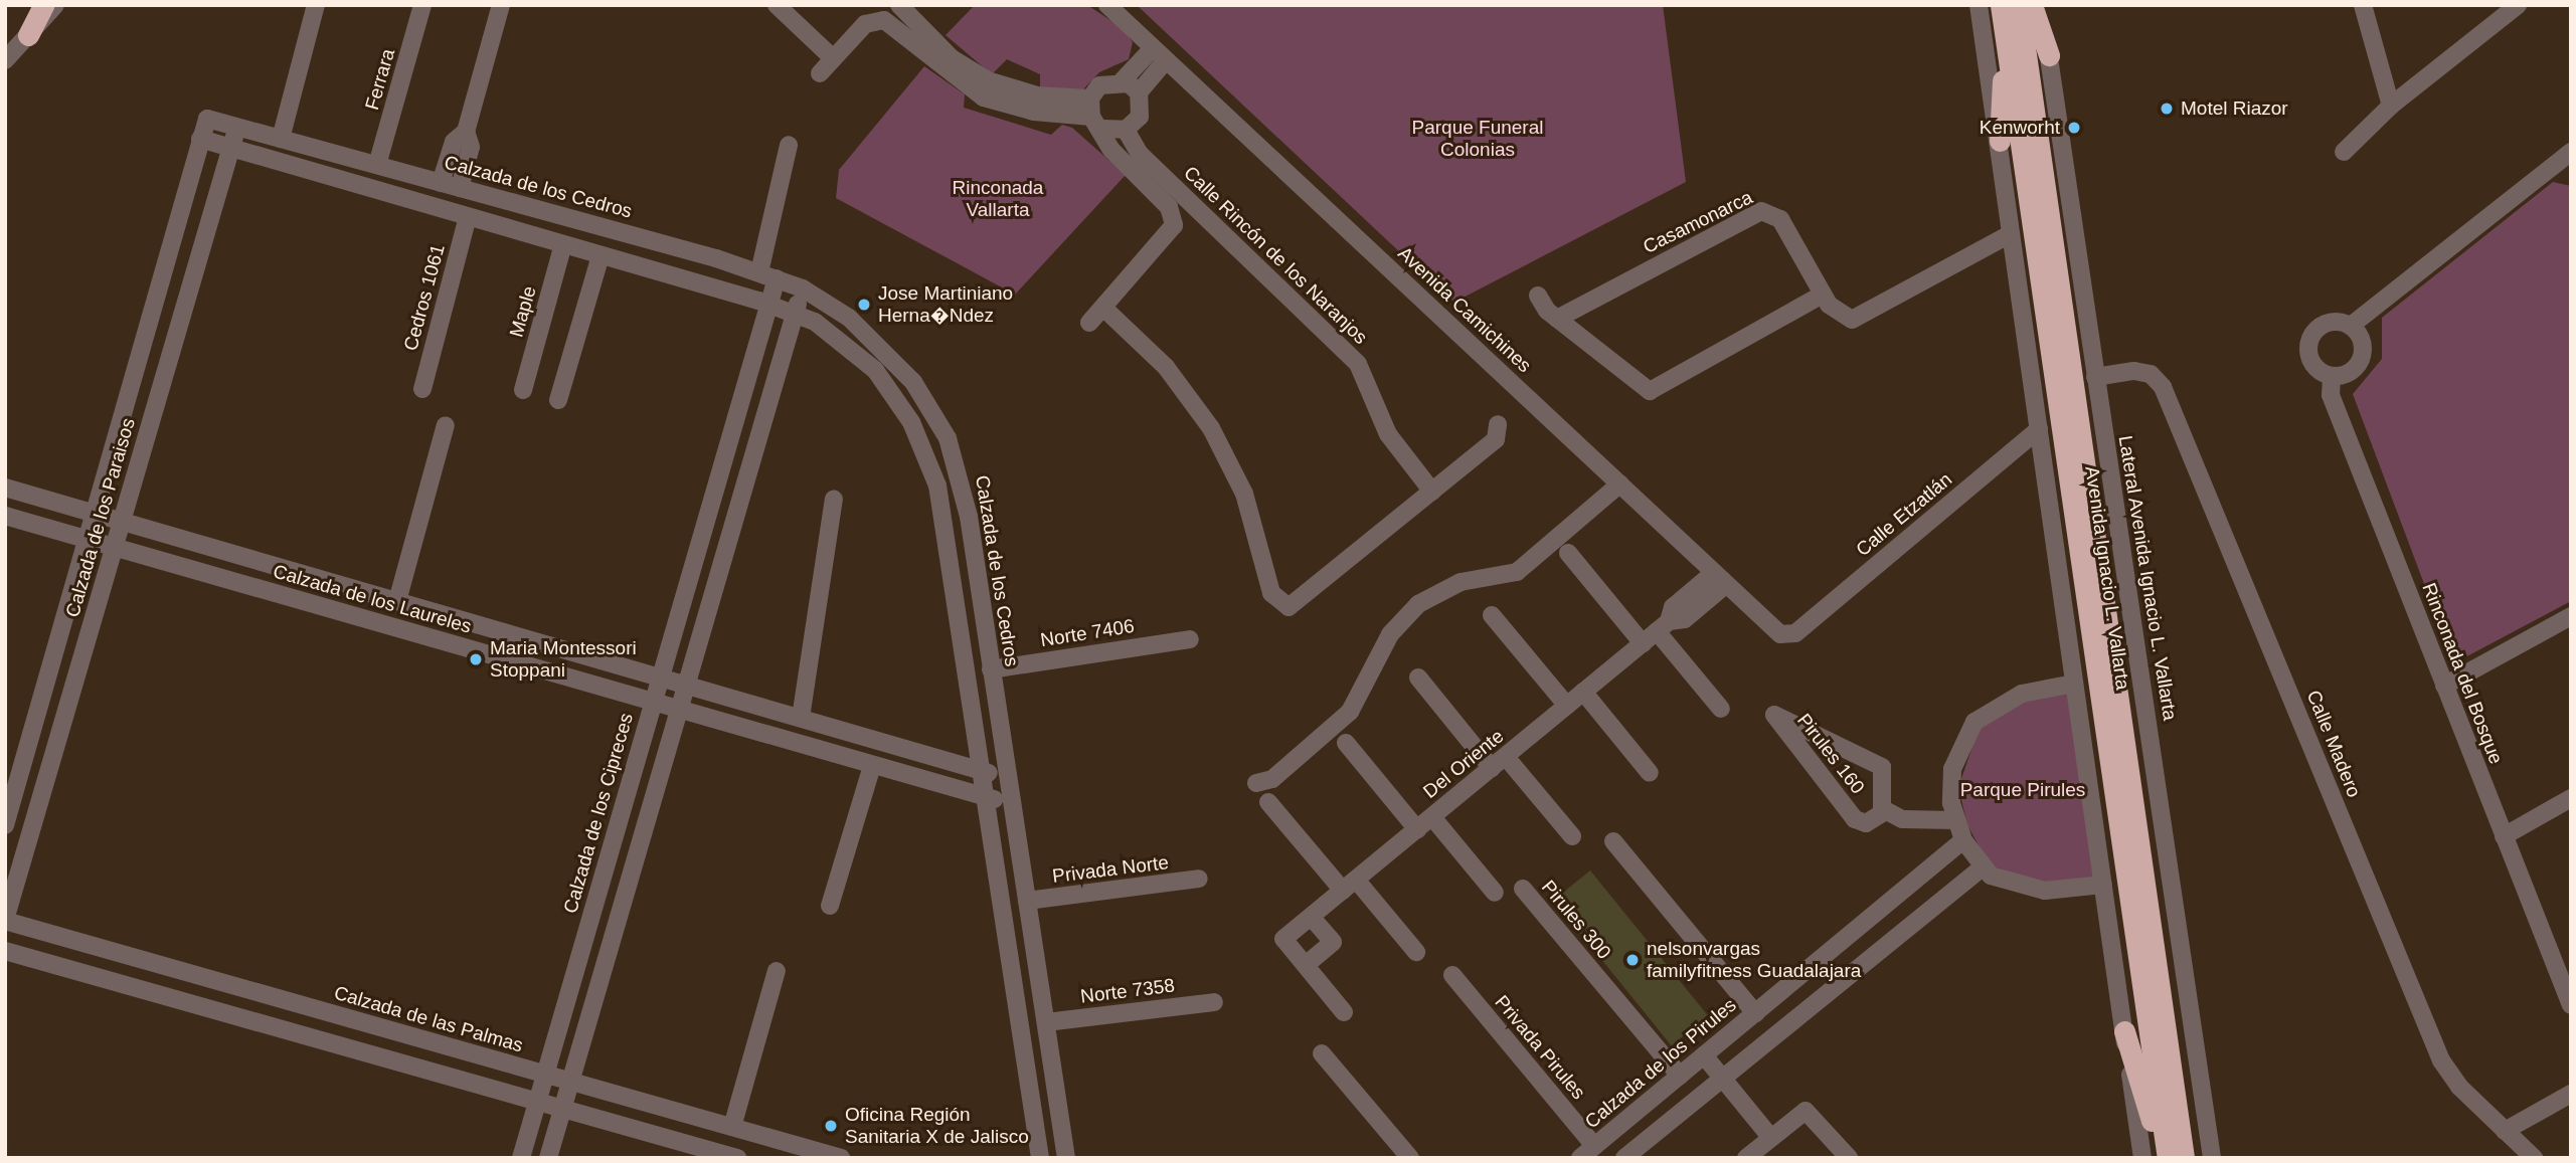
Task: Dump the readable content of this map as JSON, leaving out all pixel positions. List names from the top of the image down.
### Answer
{
  "streets": {
    "highway": ["Avenida Ignacio L. Vallarta"],
    "street": [
      "Ferrara",
      "Calzada de los Cedros",
      "Casamonarca",
      "Calle Rincón de los Naranjos",
      "Cedros 1061",
      "Avenida Camichines",
      "Maple",
      "Calle Etzatlán",
      "Calzada de los Paraisos",
      "Lateral Avenida Ignacio L. Vallarta",
      "Calzada de los Laureles",
      "Norte 7406",
      "Rinconada del Bosque",
      "Calle Madero",
      "Pirules 160",
      "Del Oriente",
      "Calzada de los Cipreces",
      "Privada Norte",
      "Pirules 300",
      "Norte 7358",
      "Calzada de las Palmas",
      "Privada Pirules",
      "Calzada de los Pirules"
    ]
  },
  "crossings": [
    ["Ferrara", "Calzada de los Cedros"],
    ["Calzada de los Cedros", "Calzada de los Paraisos"],
    ["Calzada de los Cedros", "Calzada de los Laureles"],
    ["Calzada de los Cedros", "Norte 7406"],
    ["Calzada de los Cedros", "Calzada de los Cipreces"],
    ["Calzada de los Cedros", "Privada Norte"],
    ["Calzada de los Cedros", "Norte 7358"],
    ["Avenida Camichines", "Calle Etzatlán"],
    ["Avenida Camichines", "Del Oriente"],
    ["Calzada de los Paraisos", "Calzada de los Laureles"],
    ["Calzada de los Paraisos", "Calzada de las Palmas"],
    ["Lateral Avenida Ignacio L. Vallarta", "Calle Madero"],
    ["Calzada de los Laureles", "Calzada de los Cipreces"],
    ["Calzada de los Cipreces", "Calzada de las Palmas"],
    ["Pirules 300", "Calzada de los Pirules"],
    ["Privada Pirules", "Calzada de los Pirules"]
  ],
  "parks": ["Parque Funeral Colonias", "Rinconada Vallarta", "Parque Pirules"],
  "places": [
    "Motel Riazor",
    "Kenworht",
    "Jose Martiniano Herna�Ndez",
    "Maria Montessori Stoppani",
    "nelsonvargas familyfitness Guadalajara",
    "Oficina Región Sanitaria X de Jalisco"
  ]
}
